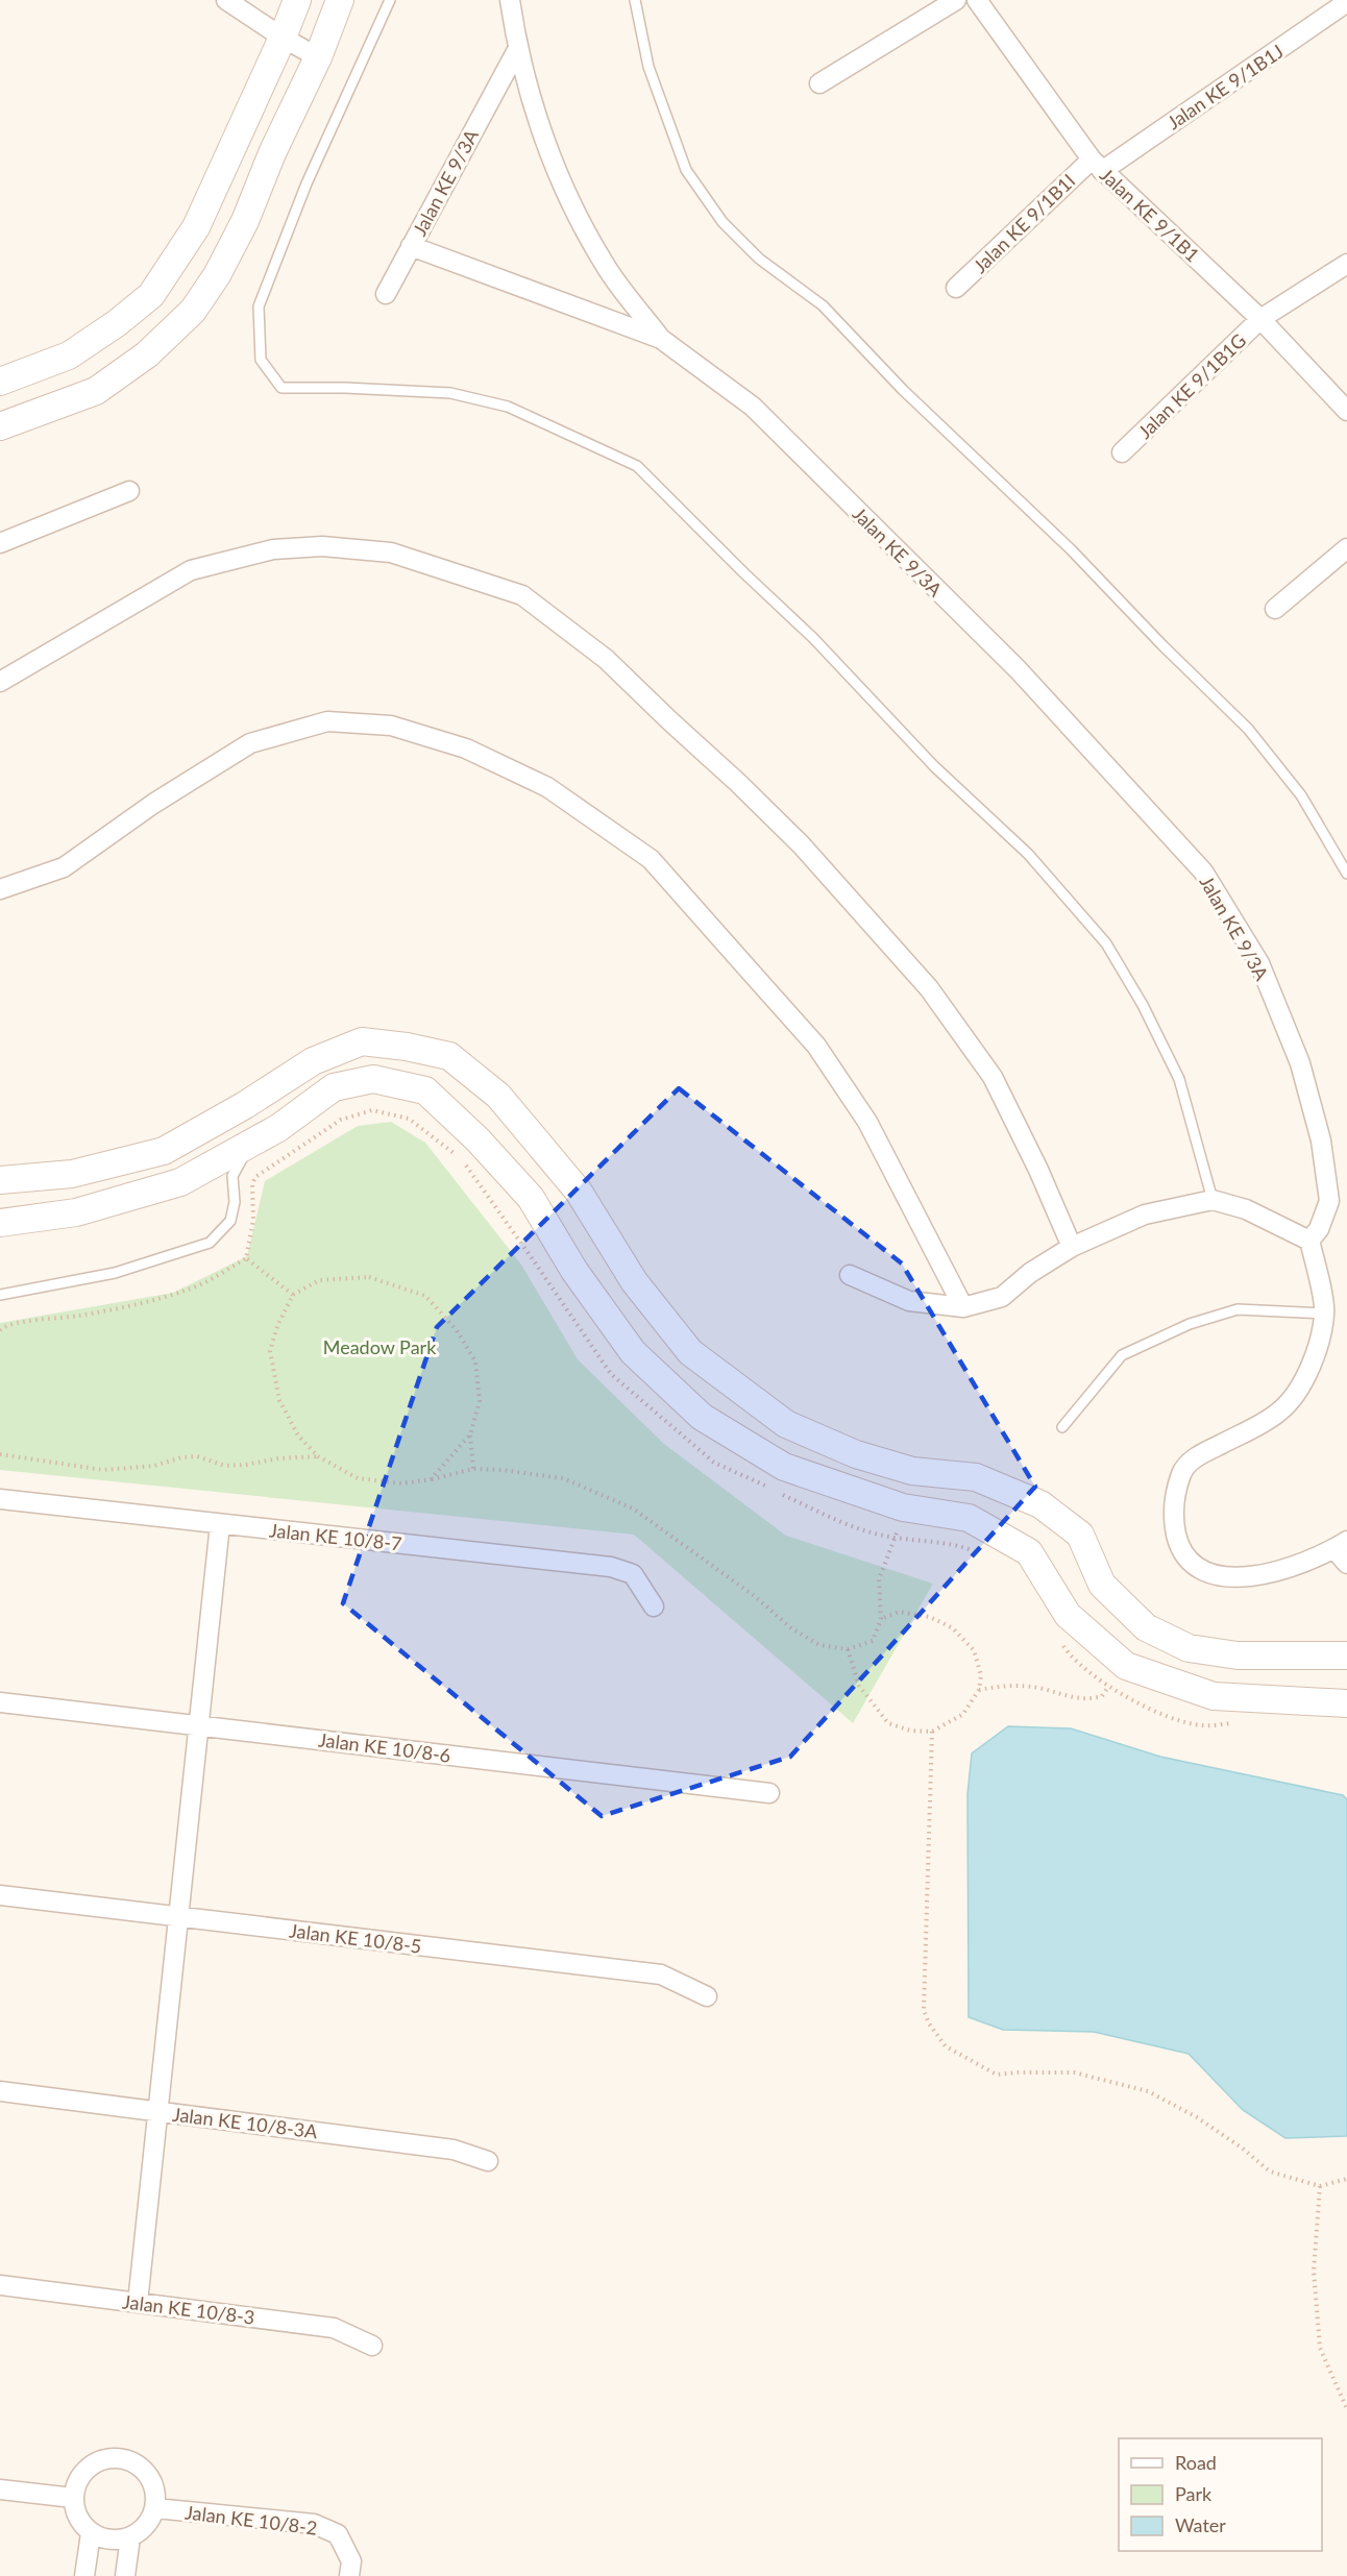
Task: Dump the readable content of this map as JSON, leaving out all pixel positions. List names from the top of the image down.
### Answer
{
  "streets": {
    "street": [
      "Jalan KE 9/1B1J",
      "Jalan KE 9/3A",
      "Jalan KE 9/1B1",
      "Jalan KE 9/1B1I",
      "Jalan KE 9/1B1G",
      "Jalan KE 10/8-7",
      "Jalan KE 10/8-6",
      "Jalan KE 10/8-5",
      "Jalan KE 10/8-3A",
      "Jalan KE 10/8-3",
      "Jalan KE 10/8-2"
    ]
  },
  "crossings": [
    ["Jalan KE 9/1B1J", "Jalan KE 9/1B1"],
    ["Jalan KE 9/1B1J", "Jalan KE 9/1B1I"],
    ["Jalan KE 9/1B1", "Jalan KE 9/1B1I"],
    ["Jalan KE 9/1B1", "Jalan KE 9/1B1G"]
  ],
  "parks": ["Meadow Park"],
  "legend": ["Road", "Park", "Water"]
}
